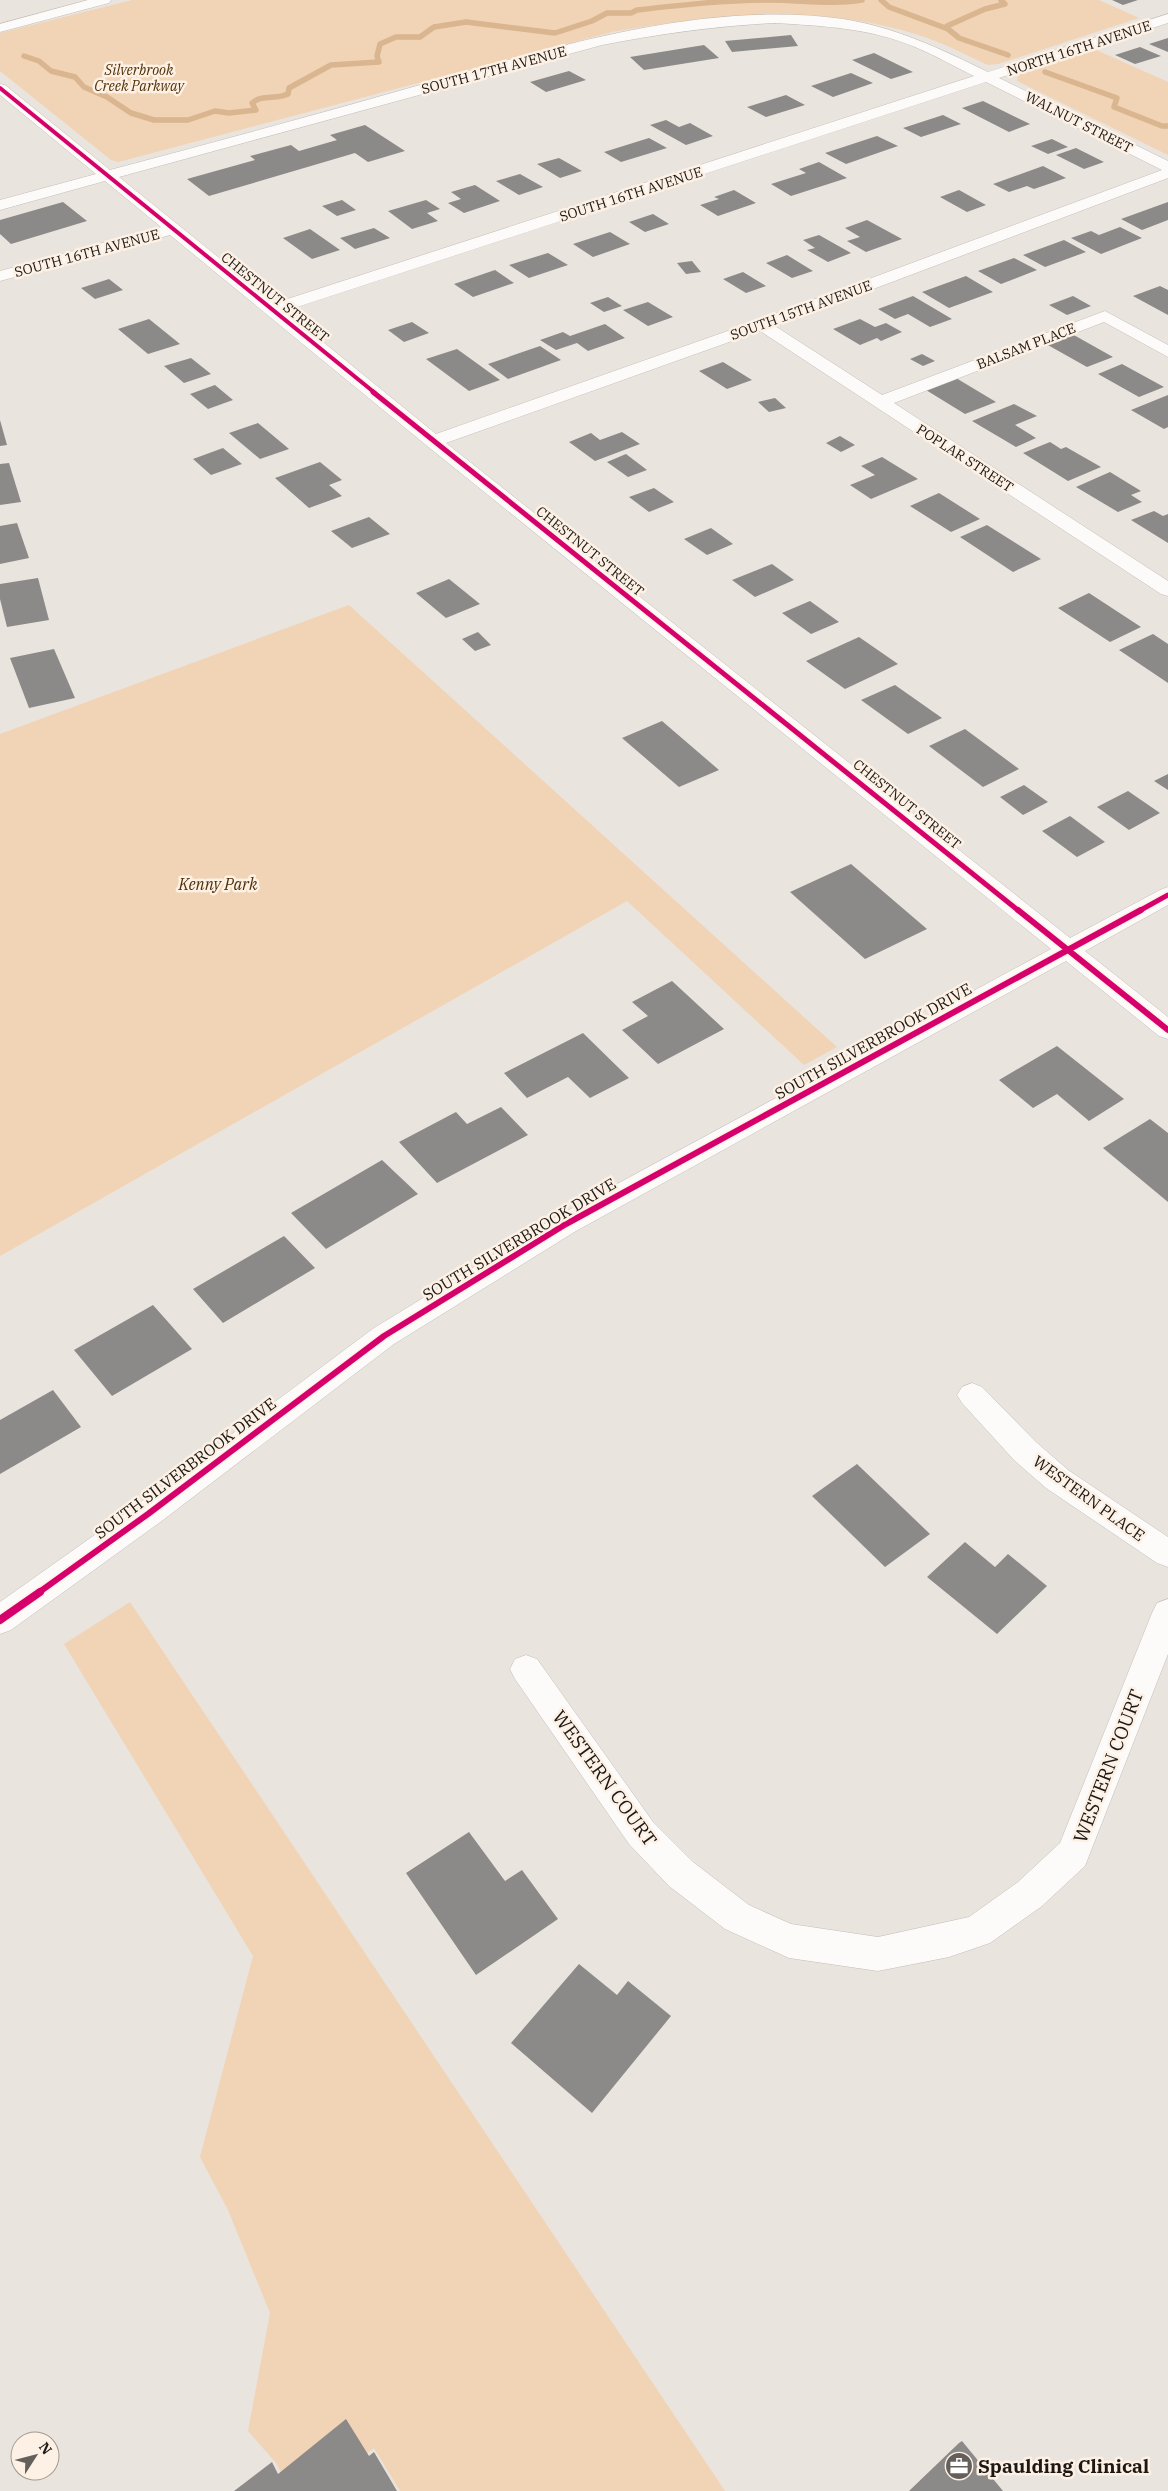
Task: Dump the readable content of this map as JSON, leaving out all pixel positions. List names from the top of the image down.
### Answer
{
  "streets": {
    "street": [
      "NORTH 16TH AVENUE",
      "SOUTH 17TH AVENUE",
      "WALNUT STREET",
      "SOUTH 16TH AVENUE",
      "CHESTNUT STREET",
      "SOUTH 15TH AVENUE",
      "BALSAM PLACE",
      "POPLAR STREET",
      "SOUTH SILVERBROOK DRIVE",
      "WESTERN PLACE",
      "WESTERN COURT"
    ]
  },
  "crossings": [
    ["NORTH 16TH AVENUE", "SOUTH 17TH AVENUE"],
    ["NORTH 16TH AVENUE", "WALNUT STREET"],
    ["NORTH 16TH AVENUE", "SOUTH 16TH AVENUE"],
    ["SOUTH 17TH AVENUE", "WALNUT STREET"],
    ["SOUTH 17TH AVENUE", "SOUTH 16TH AVENUE"],
    ["SOUTH 17TH AVENUE", "CHESTNUT STREET"],
    ["WALNUT STREET", "SOUTH 16TH AVENUE"],
    ["SOUTH 16TH AVENUE", "CHESTNUT STREET"],
    ["CHESTNUT STREET", "SOUTH 15TH AVENUE"],
    ["CHESTNUT STREET", "SOUTH SILVERBROOK DRIVE"],
    ["SOUTH 15TH AVENUE", "POPLAR STREET"],
    ["BALSAM PLACE", "POPLAR STREET"]
  ],
  "parks": ["Silverbrook Creek Parkway", "Kenny Park"],
  "places": {
    "office": ["Spaulding Clinical"]
  },
  "north": "top right"
}
